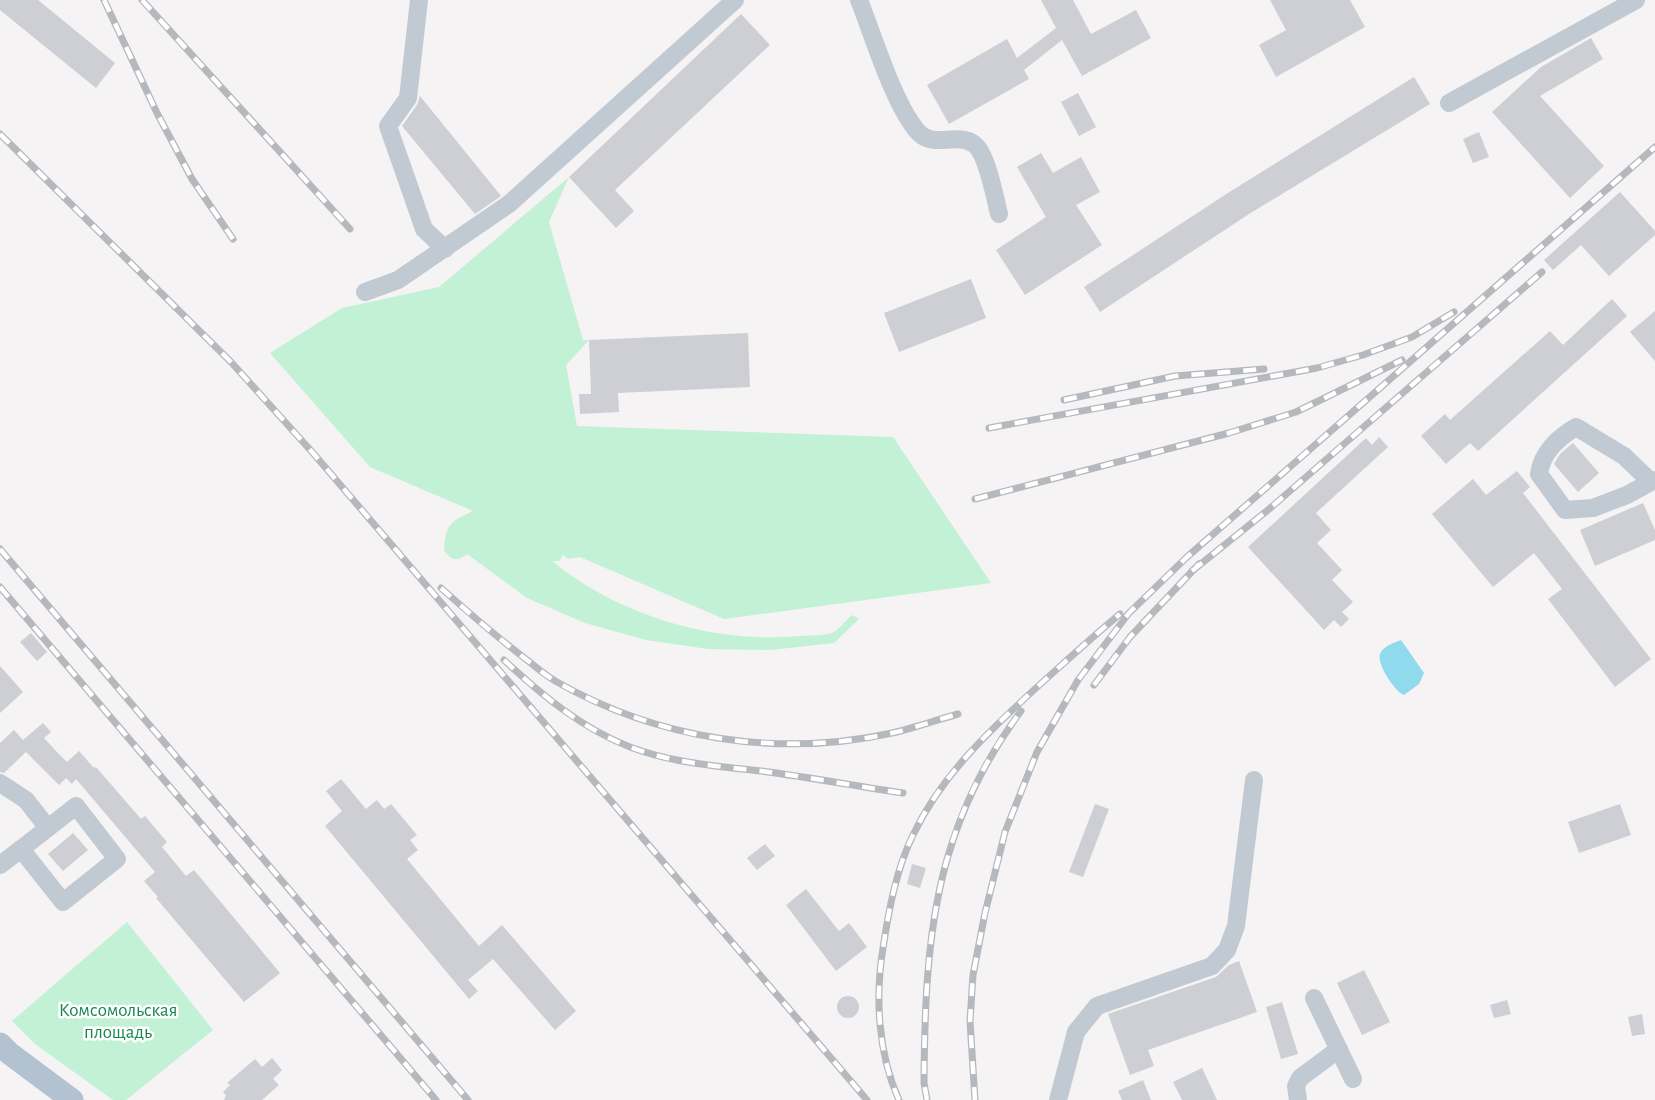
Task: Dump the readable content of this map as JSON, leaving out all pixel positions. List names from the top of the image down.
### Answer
{
  "parks": ["Комсомольская площадь"]
}
